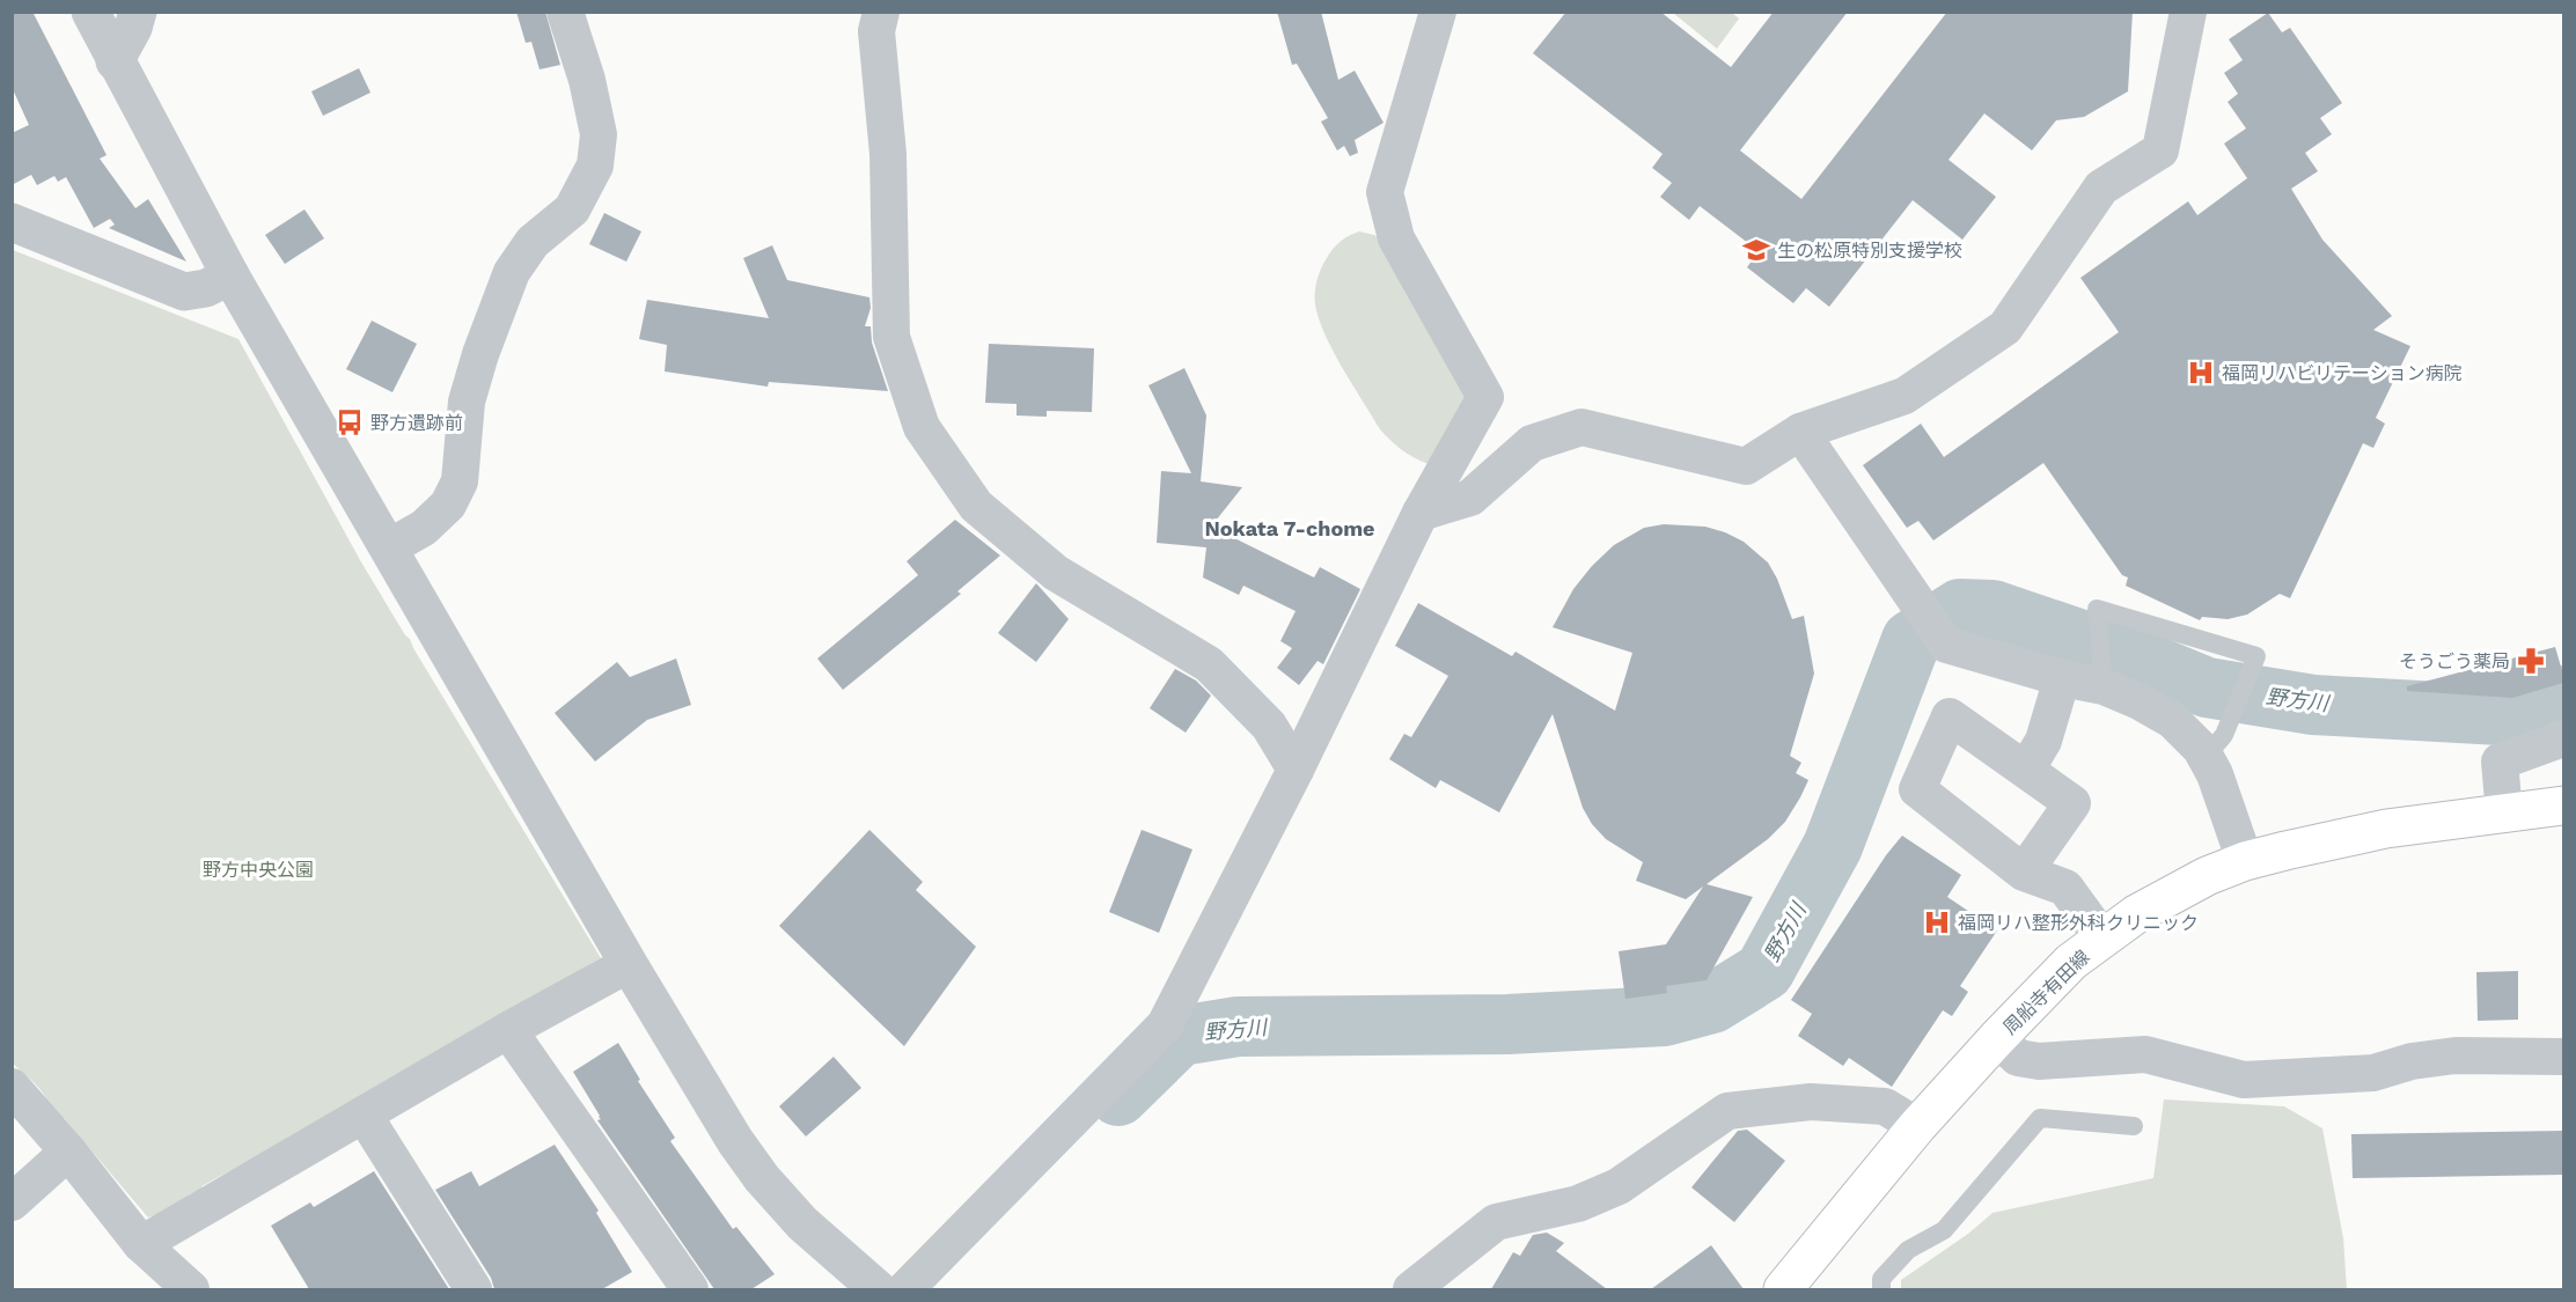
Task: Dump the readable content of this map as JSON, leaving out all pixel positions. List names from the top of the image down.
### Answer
{
  "streets": {
    "main road": ["周船寺有田線"]
  },
  "districts": ["Nokata 7-chome"],
  "water": ["野方川"],
  "parks": ["野方中央公園"],
  "places": {
    "school or university": ["生の松原特別支援学校"],
    "hospital": ["福岡リハビリテーション病院", "福岡リハ整形外科クリニック"],
    "bus stop": ["野方遺跡前"],
    "pharmacy": ["そうごう薬局"]
  }
}
